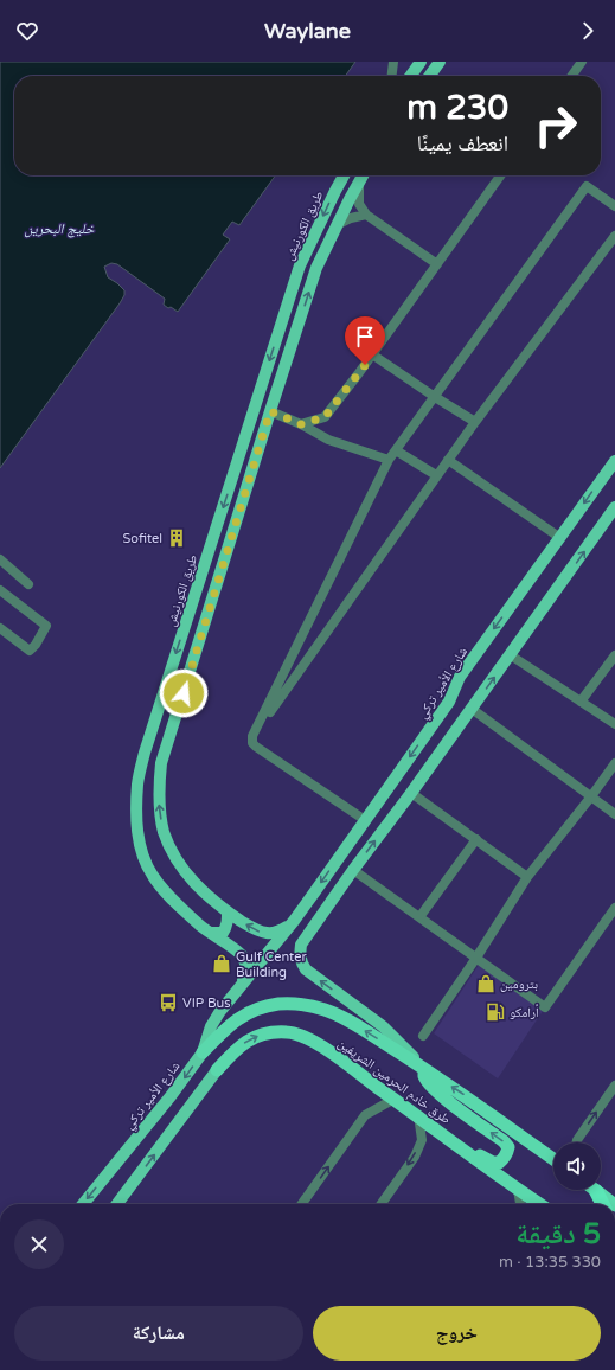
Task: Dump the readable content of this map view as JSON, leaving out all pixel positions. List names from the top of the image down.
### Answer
{
  "streets": {
    "highway": ["طرق خادم الحرمين الشريفين"],
    "main road": ["طريق الكورنيش", "شارع الأمير تركي"]
  },
  "crossings": [
    ["طريق الكورنيش", "شارع الأمير تركي"]
  ],
  "one_way": ["طرق خادم الحرمين الشريفين"],
  "water": ["خليج البحرين"],
  "places": {
    "building": ["Sofitel"],
    "shop": ["Gulf Center Building", "بترومين"],
    "bus stop": ["VIP Bus"],
    "fuel station": ["أرامكو"]
  },
  "page": {
    "header": "Waylane",
    "turn": ["230 m", "انعطف يمينًا"],
    "heading": ["5 دقيقة", "330 m · 13:35"],
    "buttons": ["خروج", "مشاركة"]
  }
}
